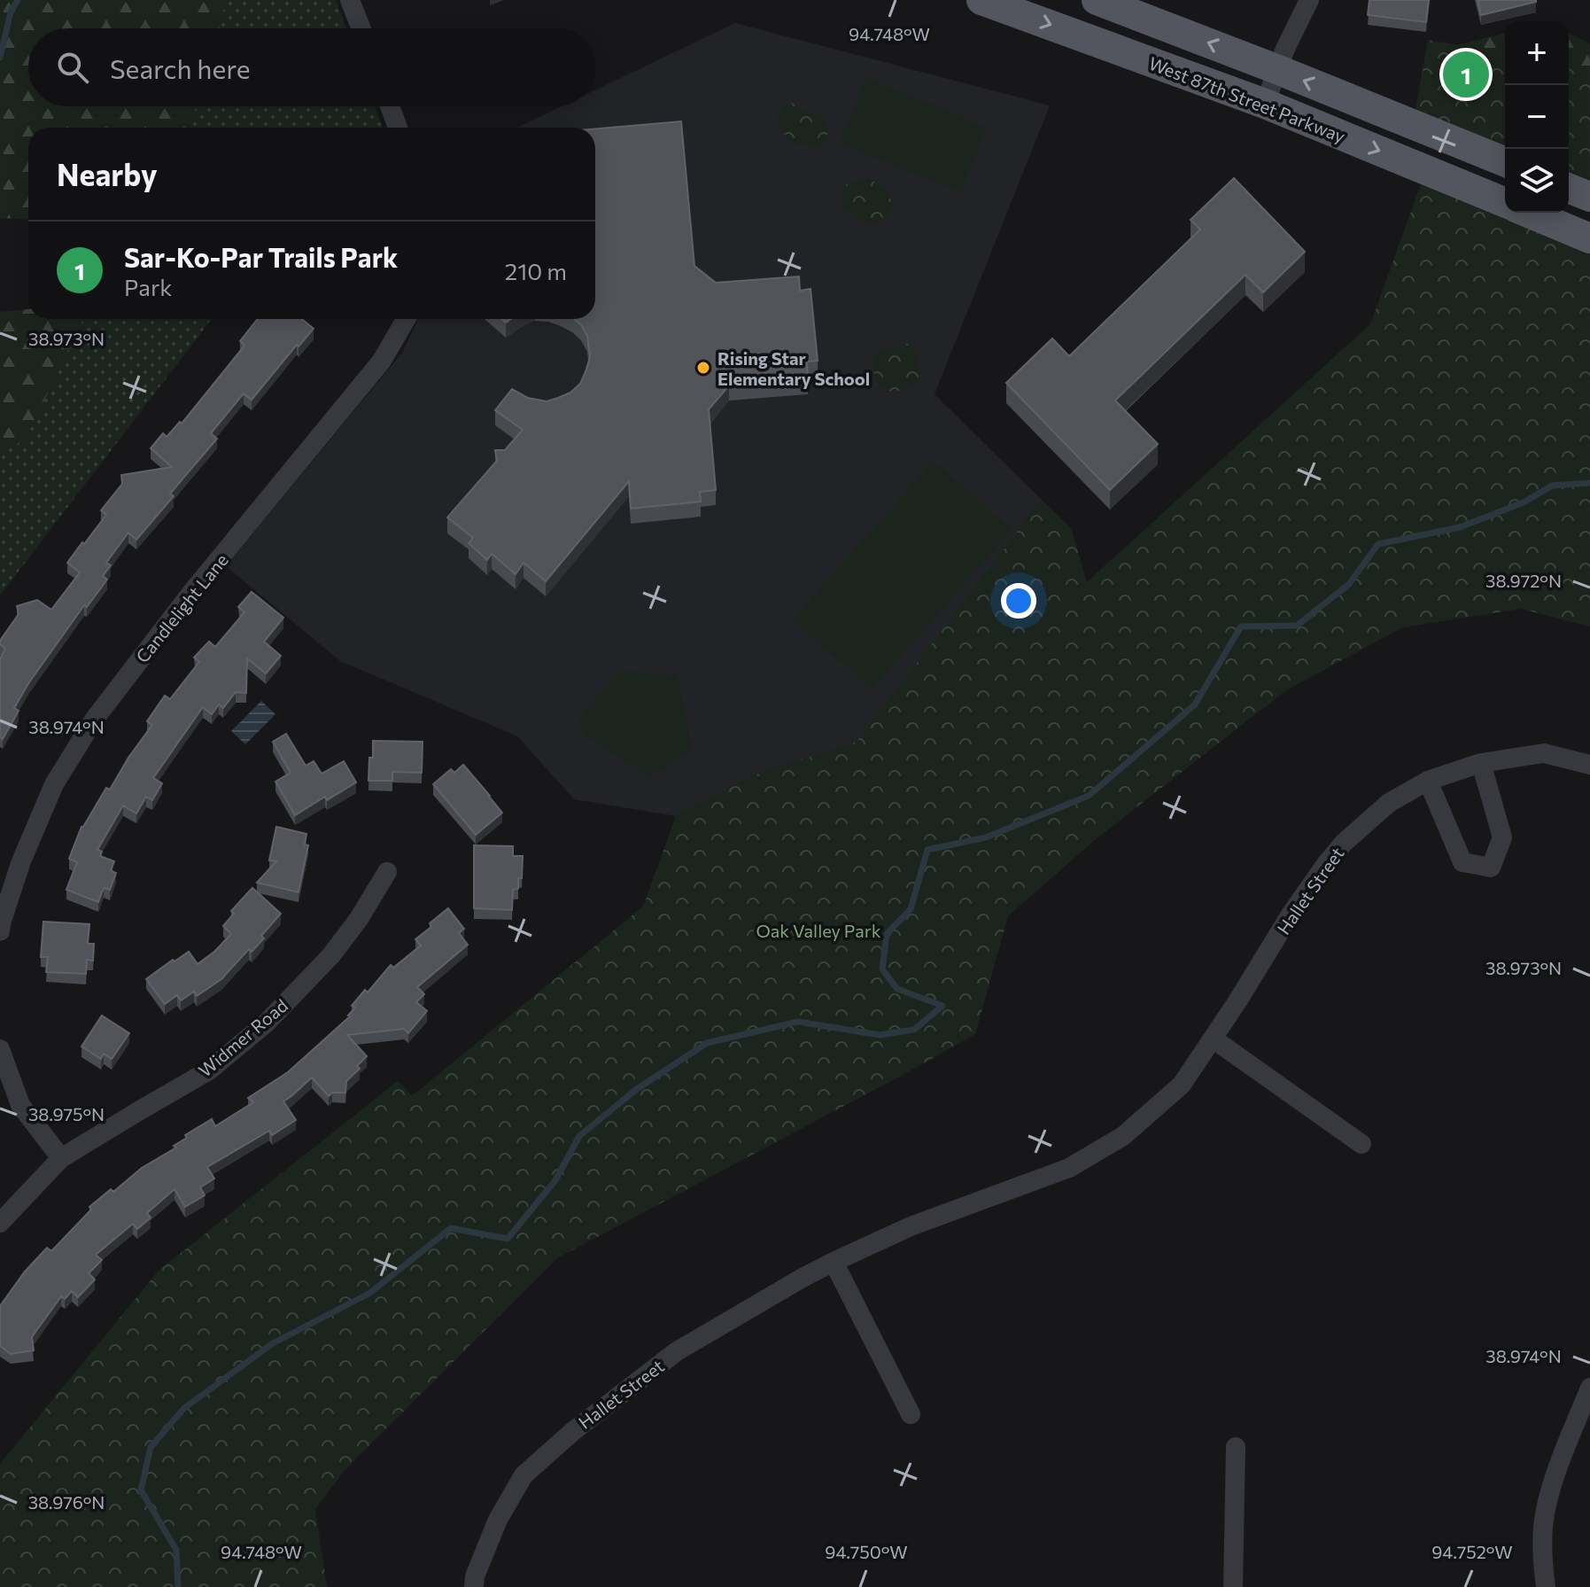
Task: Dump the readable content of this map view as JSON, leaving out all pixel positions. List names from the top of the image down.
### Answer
{
  "streets": {
    "main road": ["West 87th Street Parkway"],
    "street": ["Candlelight Lane", "Hallet Street", "Widmer Road"]
  },
  "parks": ["Oak Valley Park"],
  "places": ["Rising Star Elementary School"],
  "page": {
    "map_buttons": ["+", "−"],
    "search": "Search here",
    "pins": "1",
    "heading": "Nearby",
    "list": [
      {
        "mark": "1",
        "name": "Sar-Ko-Par Trails Park",
        "note": "Park",
        "value": "210 m"
      }
    ]
  },
  "coordinates": [
    "94.748°W",
    "38.973°N",
    "38.972°N",
    "38.974°N",
    "38.975°N",
    "38.976°N",
    "94.750°W",
    "94.752°W"
  ]
}
